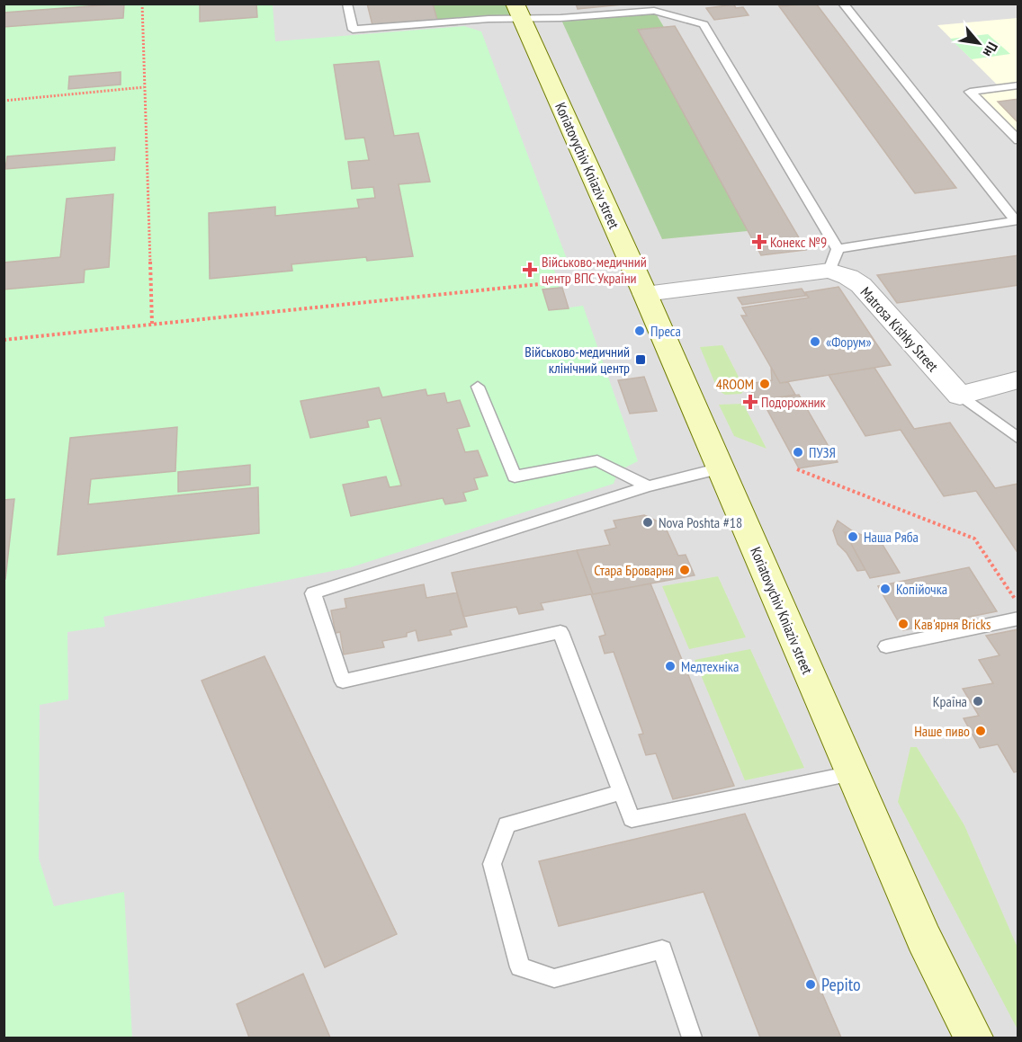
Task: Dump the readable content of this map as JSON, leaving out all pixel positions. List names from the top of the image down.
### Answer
{
  "streets": {
    "main road": ["Koriatovychiv Kniaziv street"],
    "street": ["Matrosa Kishky Street"]
  },
  "crossings": [
    ["Koriatovychiv Kniaziv street", "Matrosa Kishky Street"]
  ],
  "places": {
    "health": ["Конекс №9", "Військово-медичний центр ВПС України", "Подорожник"],
    "other": [
      "Преса",
      "«Форум»",
      "4ROOM",
      "ПУЗЯ",
      "Nova Poshta #18",
      "Наша Ряба",
      "Стара Броварня",
      "Копійочка",
      "Кав'ярня Bricks",
      "Медтехніка",
      "Країна",
      "Наше пиво",
      "Pepito"
    ],
    "transit": ["Військово-медичний клінічний центр"]
  },
  "north": "bottom right"
}
